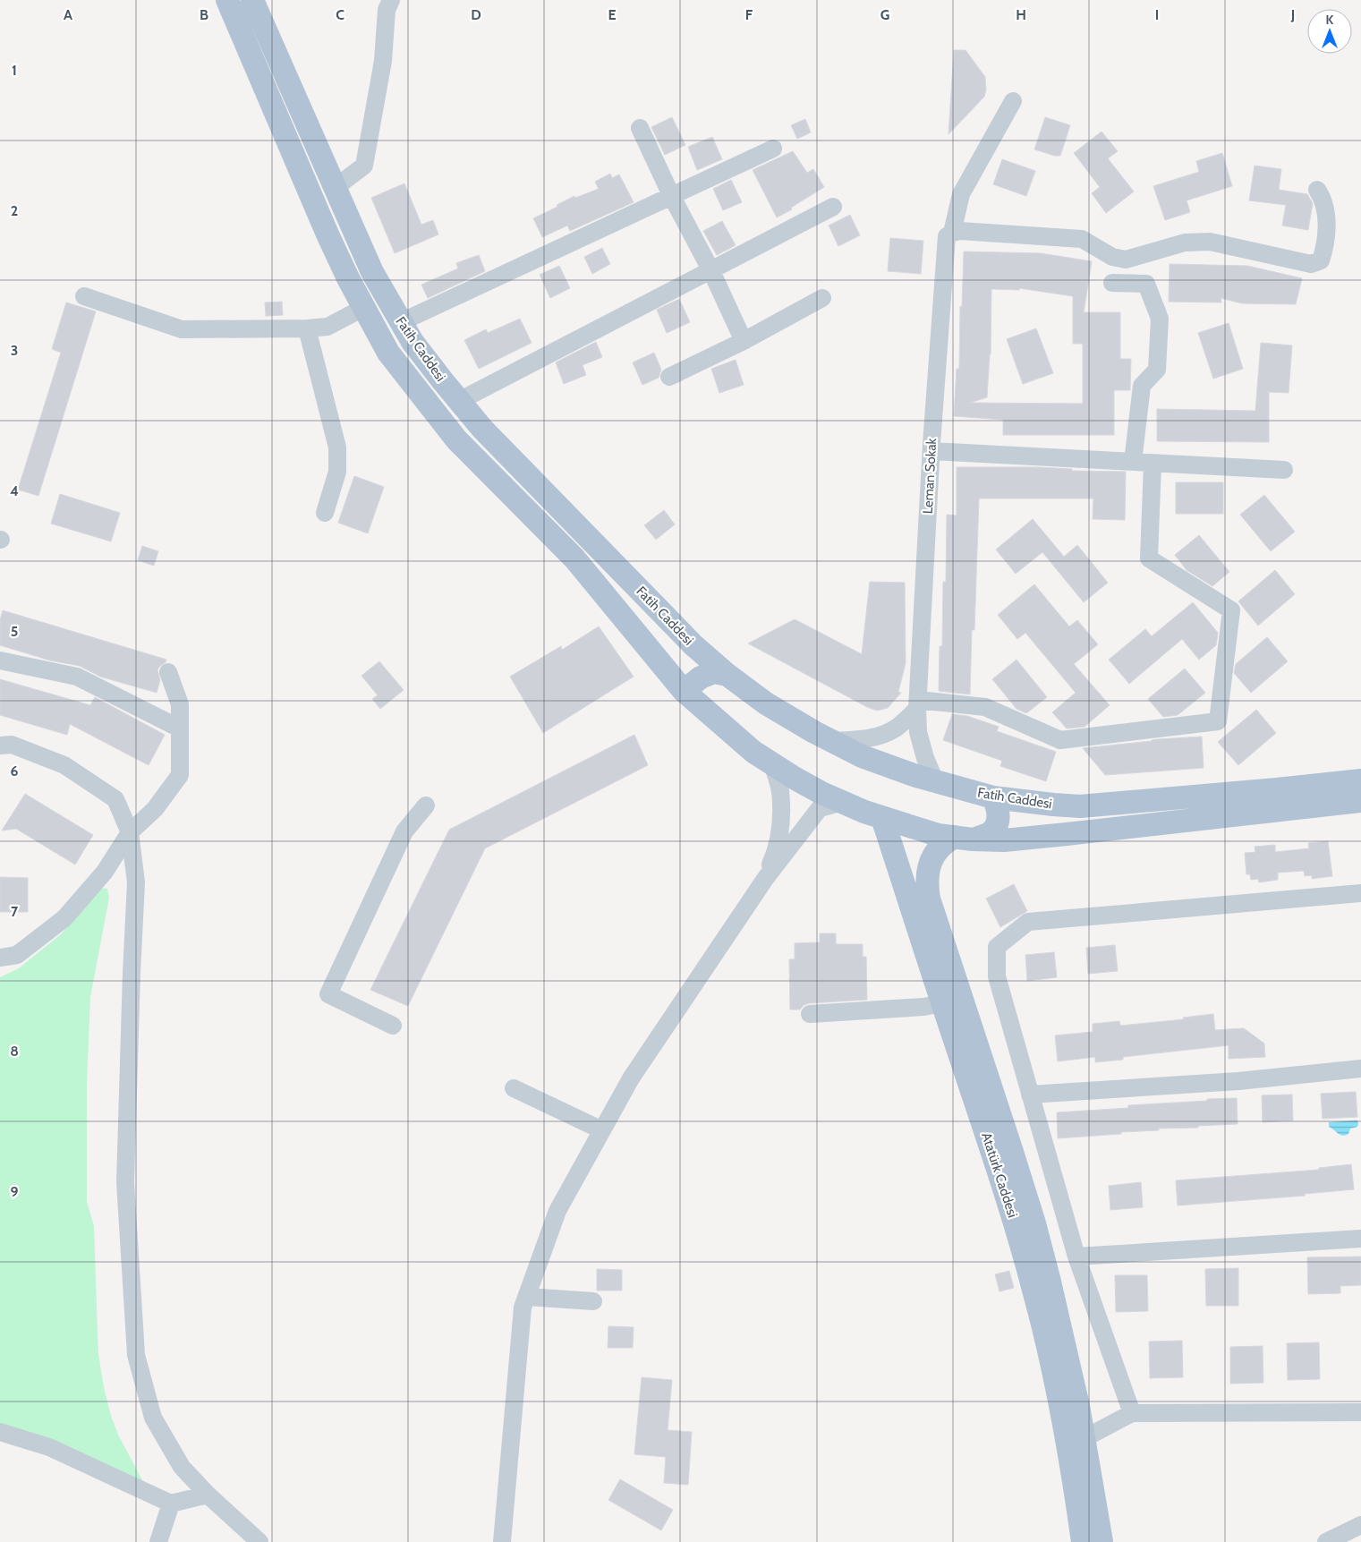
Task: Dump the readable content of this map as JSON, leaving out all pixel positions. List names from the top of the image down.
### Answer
{
  "streets": {
    "main road": ["Fatih Caddesi", "Atatürk Caddesi"],
    "street": ["Leman Sokak"]
  },
  "crossings": [
    ["Fatih Caddesi", "Leman Sokak"],
    ["Fatih Caddesi", "Atatürk Caddesi"]
  ],
  "north": "top",
  "grid": {
    "columns": [
      "A",
      "B",
      "C",
      "D",
      "E",
      "F",
      "G",
      "H",
      "I",
      "J"
    ],
    "rows": [
      "1",
      "2",
      "3",
      "4",
      "5",
      "6",
      "7",
      "8",
      "9"
    ]
  }
}
